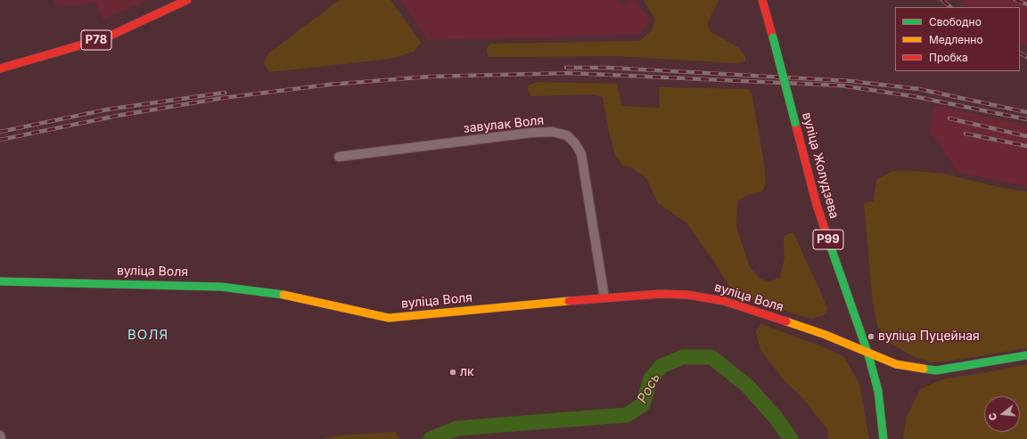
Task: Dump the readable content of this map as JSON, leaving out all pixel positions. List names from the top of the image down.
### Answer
{
  "streets": {
    "street": [
      "Р78",
      "завулак Воля",
      "вуліца Жолудзева",
      "Р99",
      "вуліца Воля"
    ]
  },
  "crossings": [
    ["завулак Воля", "вуліца Воля"],
    ["вуліца Жолудзева", "вуліца Воля"]
  ],
  "districts": ["ВОЛЯ"],
  "water": ["Рось"],
  "places": ["вуліца Пуцейная", "лк"],
  "legend": ["Свободно", "Медленно", "Пробка"],
  "north": "left"
}
